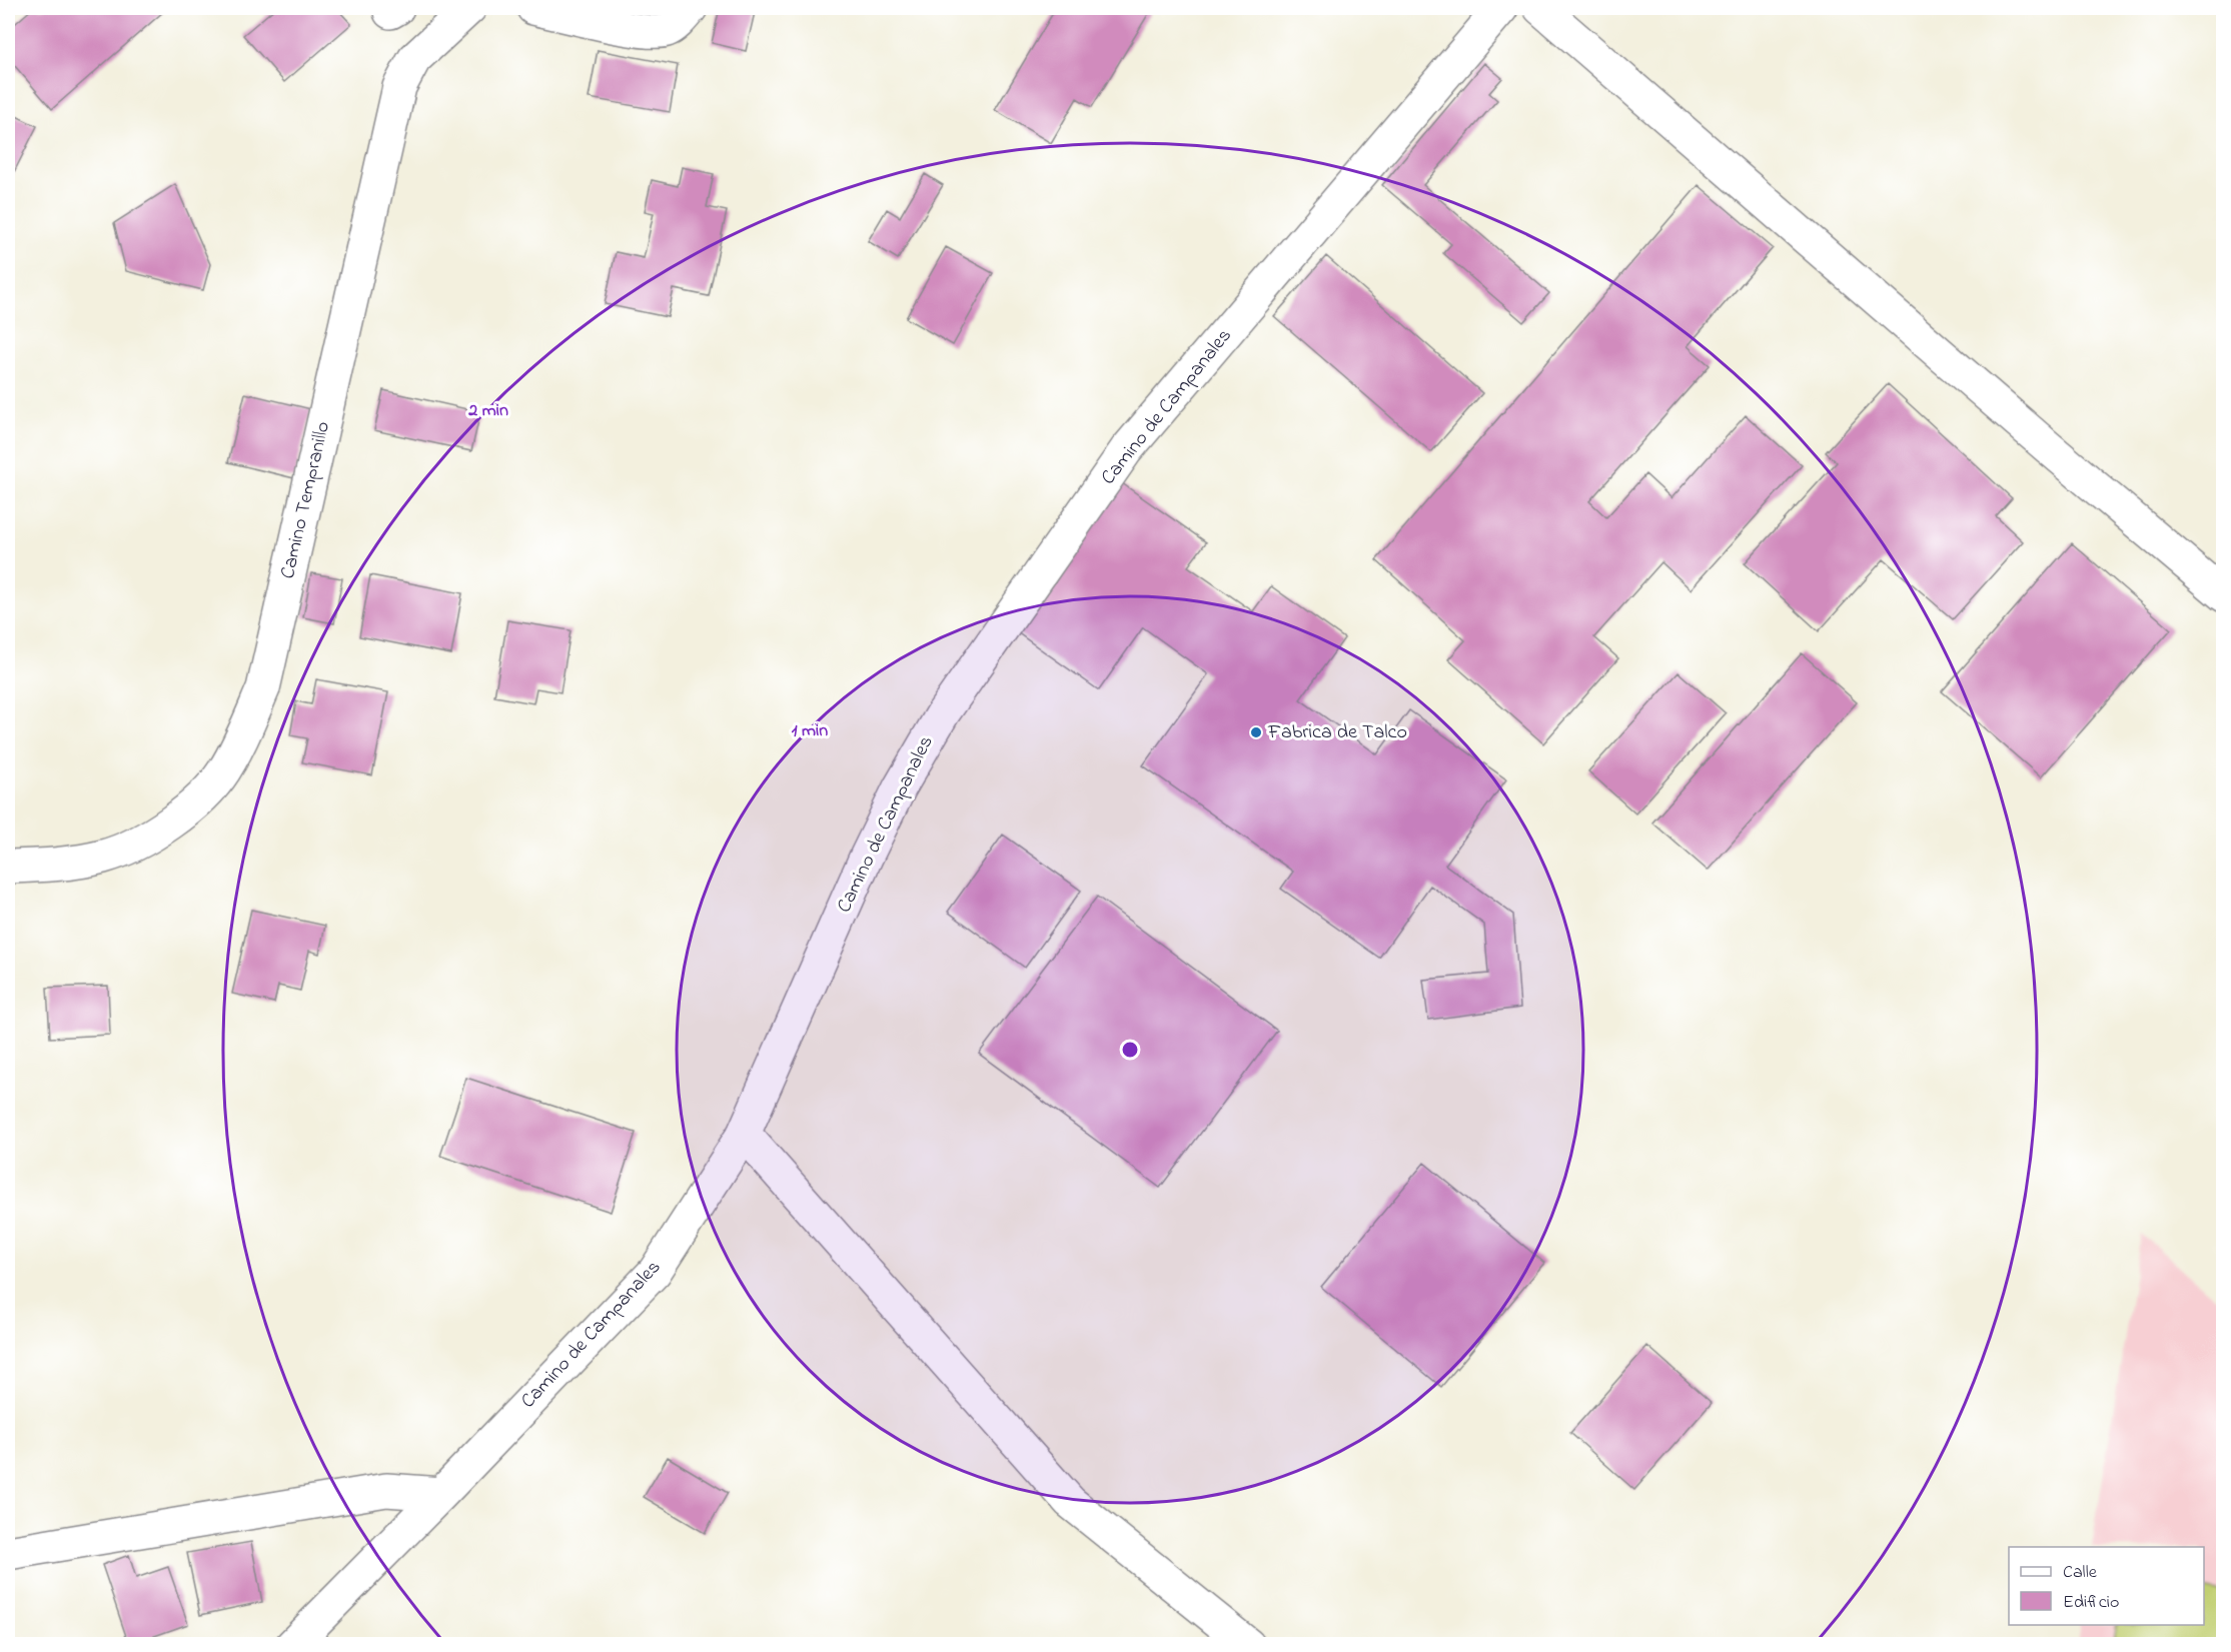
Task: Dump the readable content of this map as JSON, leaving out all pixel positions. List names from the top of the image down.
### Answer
{
  "streets": {
    "street": ["Camino de Campanales", "Camino Tempranillo"]
  },
  "places": ["Fabrica de Talco"],
  "legend": ["Calle", "Edificio"],
  "rings": ["2 min", "1 min"]
}
